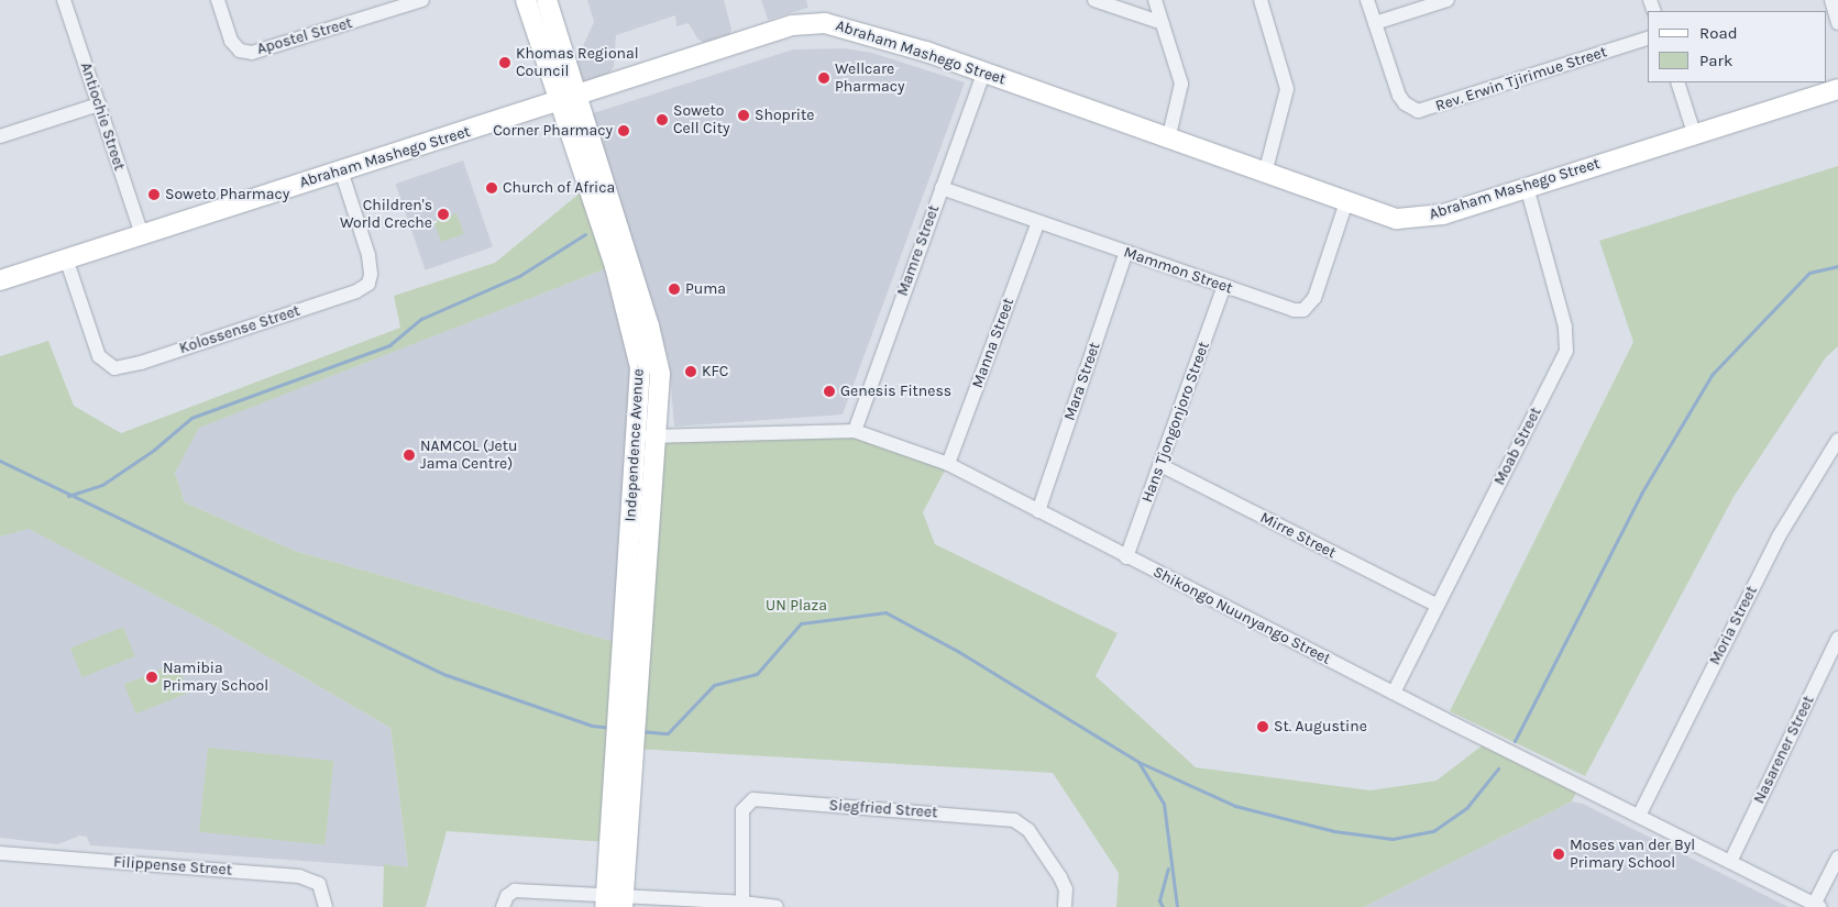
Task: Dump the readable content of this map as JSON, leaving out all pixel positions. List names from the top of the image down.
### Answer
{
  "streets": {
    "main road": ["Abraham Mashego Street", "Independence Avenue"],
    "street": [
      "Apostel Street",
      "Rev. Erwin Tjirimue Street",
      "Antiochie Street",
      "Mamre Street",
      "Mammon Street",
      "Kolossense Street",
      "Manna Street",
      "Mara Street",
      "Hans Tjongonjoro Street",
      "Moab Street",
      "Mirre Street",
      "Shikongo Nuunyango Street",
      "Moria Street",
      "Nasarener Street",
      "Siegfried Street",
      "Filippense Street"
    ]
  },
  "crossings": [
    ["Abraham Mashego Street", "Antiochie Street"],
    ["Abraham Mashego Street", "Mamre Street"],
    ["Abraham Mashego Street", "Mammon Street"],
    ["Abraham Mashego Street", "Kolossense Street"],
    ["Abraham Mashego Street", "Independence Avenue"],
    ["Abraham Mashego Street", "Moab Street"],
    ["Mamre Street", "Mammon Street"],
    ["Mamre Street", "Shikongo Nuunyango Street"],
    ["Mammon Street", "Manna Street"],
    ["Mammon Street", "Mara Street"],
    ["Mammon Street", "Hans Tjongonjoro Street"],
    ["Manna Street", "Shikongo Nuunyango Street"],
    ["Mara Street", "Shikongo Nuunyango Street"],
    ["Hans Tjongonjoro Street", "Mirre Street"],
    ["Hans Tjongonjoro Street", "Shikongo Nuunyango Street"],
    ["Independence Avenue", "Shikongo Nuunyango Street"],
    ["Moab Street", "Mirre Street"],
    ["Moab Street", "Shikongo Nuunyango Street"],
    ["Shikongo Nuunyango Street", "Moria Street"],
    ["Shikongo Nuunyango Street", "Nasarener Street"]
  ],
  "parks": ["UN Plaza"],
  "places": [
    "Khomas Regional Council",
    "Wellcare Pharmacy",
    "Shoprite",
    "Soweto Cell City",
    "Corner Pharmacy",
    "Church of Africa",
    "Soweto Pharmacy",
    "Children's World Creche",
    "Puma",
    "KFC",
    "Genesis Fitness",
    "NAMCOL (Jetu Jama Centre)",
    "Namibia Primary School",
    "St. Augustine",
    "Moses van der Byl Primary School"
  ],
  "legend": ["Road", "Park"]
}
